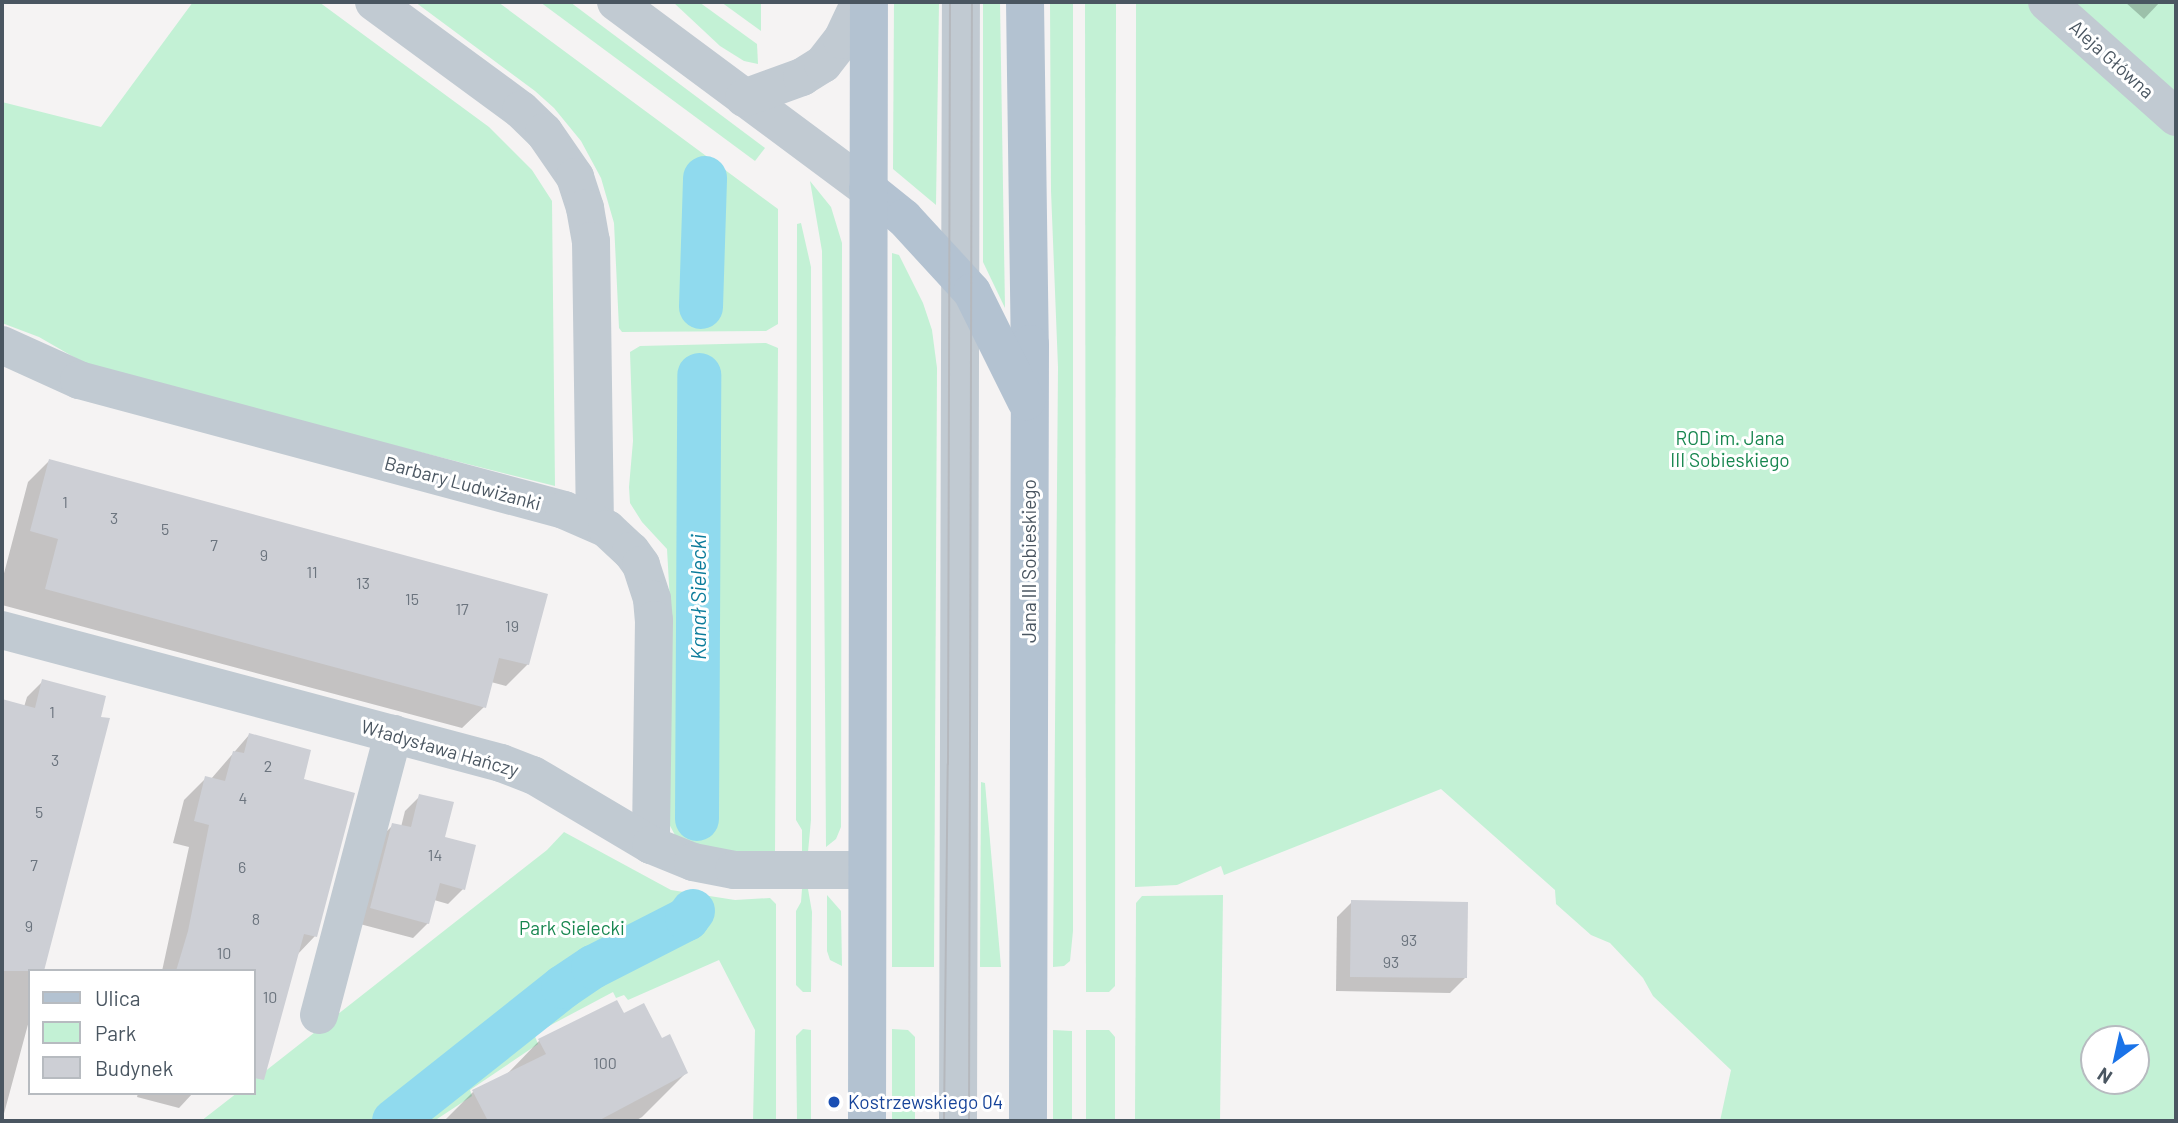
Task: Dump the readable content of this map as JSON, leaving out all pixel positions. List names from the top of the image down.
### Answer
{
  "streets": {
    "main road": ["Jana III Sobieskiego"],
    "street": ["Aleja Główna", "Barbary Ludwiżanki", "Władysława Hańczy"]
  },
  "crossings": [
    ["Barbary Ludwiżanki", "Władysława Hańczy"]
  ],
  "water": ["Kanał Sielecki"],
  "parks": ["ROD im. Jana III Sobieskiego", "Park Sielecki"],
  "places": ["Kostrzewskiego 04"],
  "house_numbers": [
    "1",
    "3",
    "5",
    "7",
    "9",
    "11",
    "13",
    "15",
    "17",
    "19",
    "1",
    "3",
    "2",
    "4",
    "5",
    "14",
    "7",
    "6",
    "8",
    "9",
    "93",
    "10",
    "93",
    "10",
    "100"
  ],
  "legend": ["Ulica", "Park", "Budynek"],
  "north": "bottom left"
}
